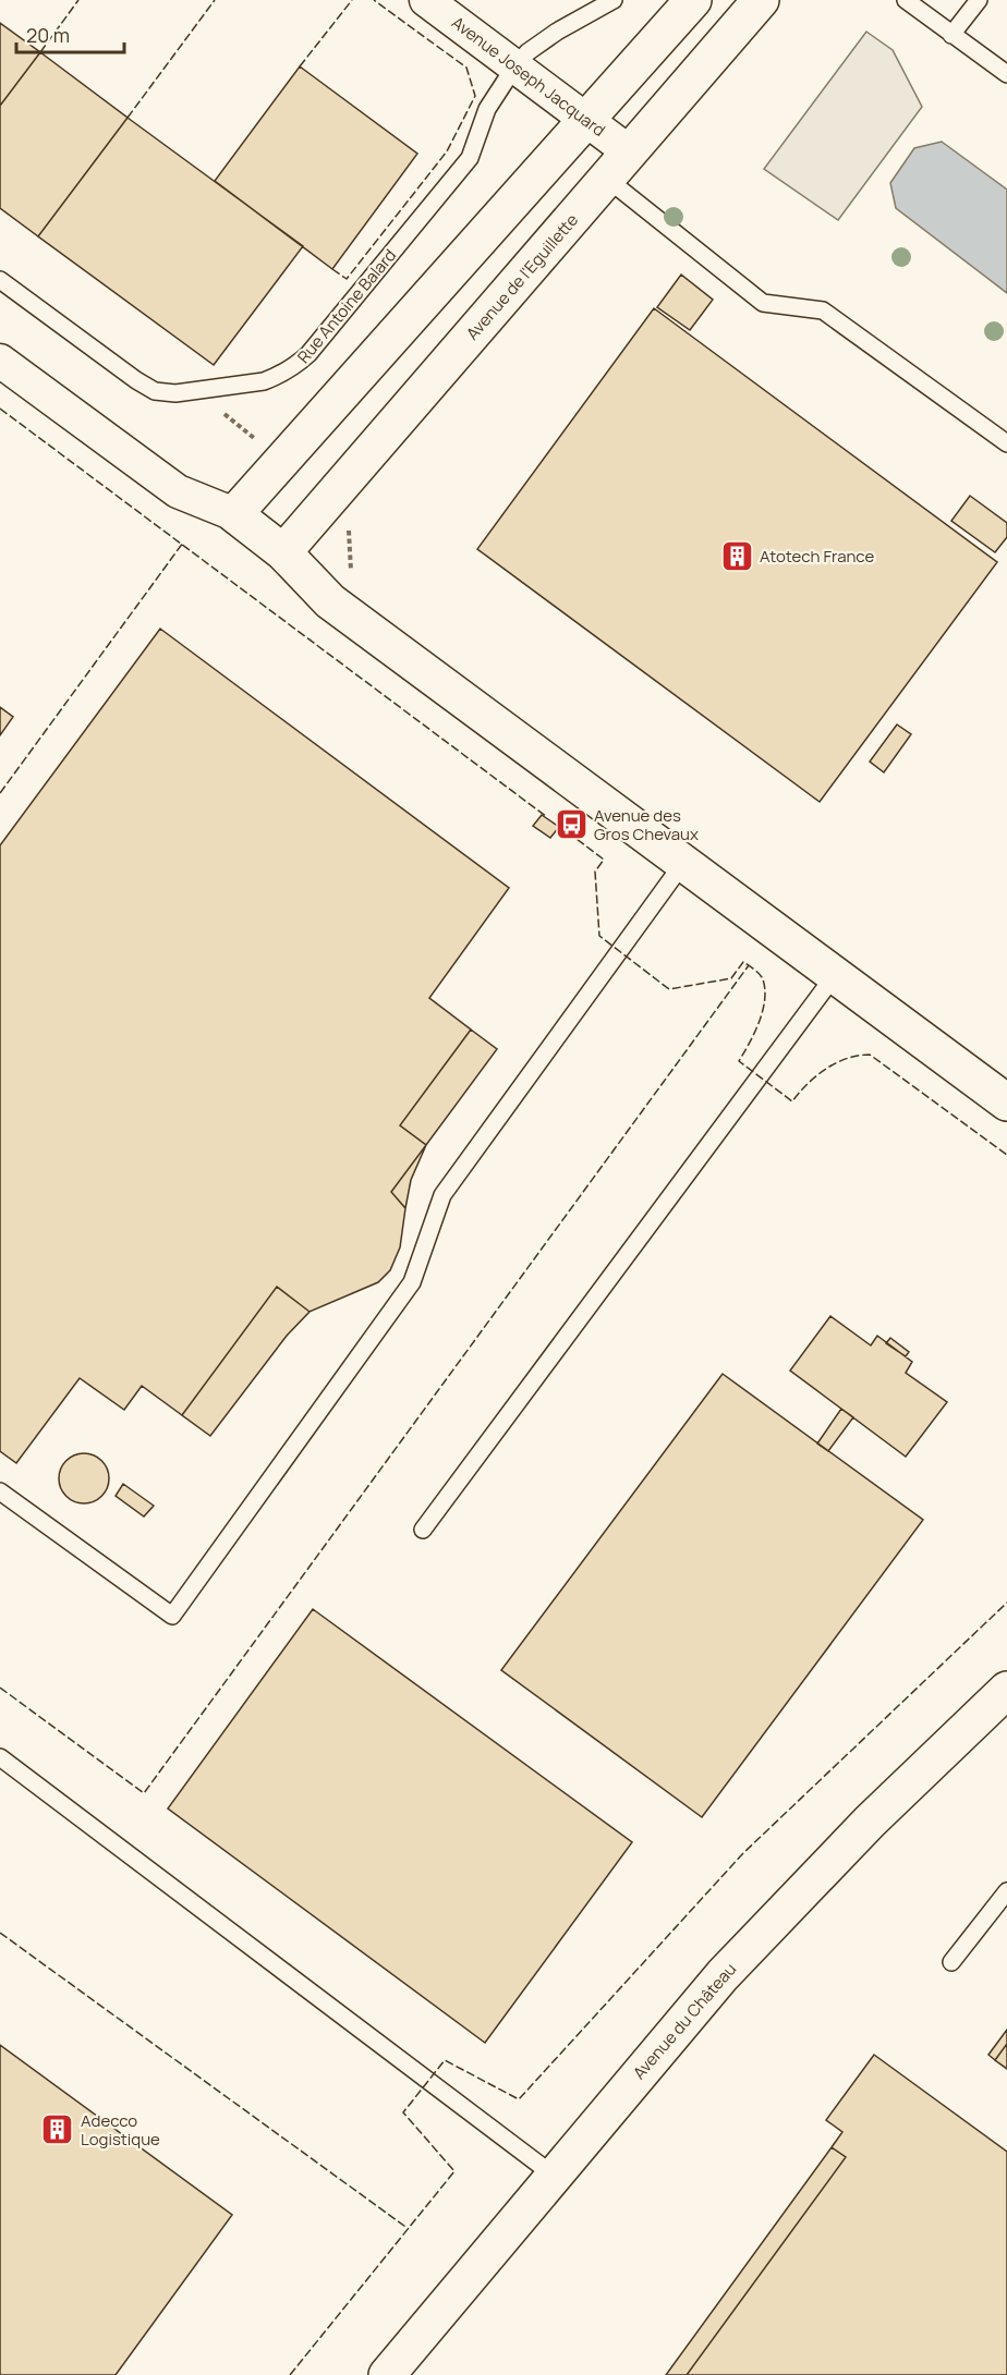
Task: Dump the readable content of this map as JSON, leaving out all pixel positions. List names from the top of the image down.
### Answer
{
  "streets": {
    "street": ["Avenue Joseph Jacquard", "Avenue de l'Eguillette", "Avenue du Château"],
    "lane": ["Rue Antoine Balard"]
  },
  "crossings": [
    ["Avenue Joseph Jacquard", "Avenue de l'Eguillette"],
    ["Avenue Joseph Jacquard", "Rue Antoine Balard"]
  ],
  "places": {
    "building": ["Atotech France", "Adecco Logistique"],
    "bus stop": ["Avenue des Gros Chevaux"]
  },
  "scale_bar": "20 m"
}
